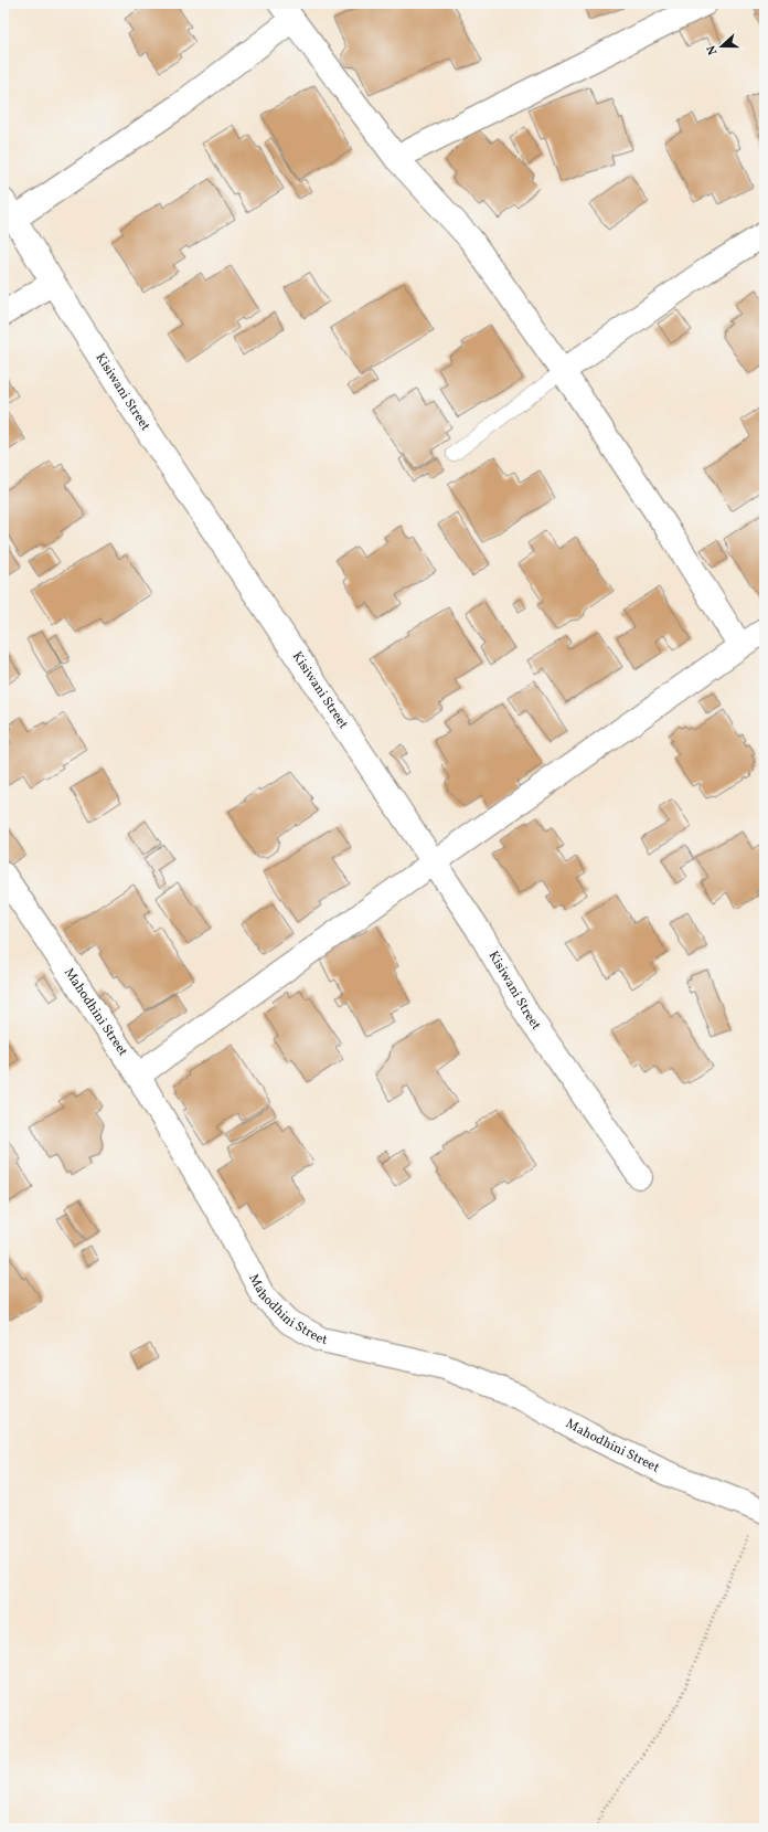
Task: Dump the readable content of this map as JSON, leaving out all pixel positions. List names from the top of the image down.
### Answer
{
  "streets": {
    "street": ["Kisiwani Street", "Mahodhini Street"]
  },
  "north": "left"
}
